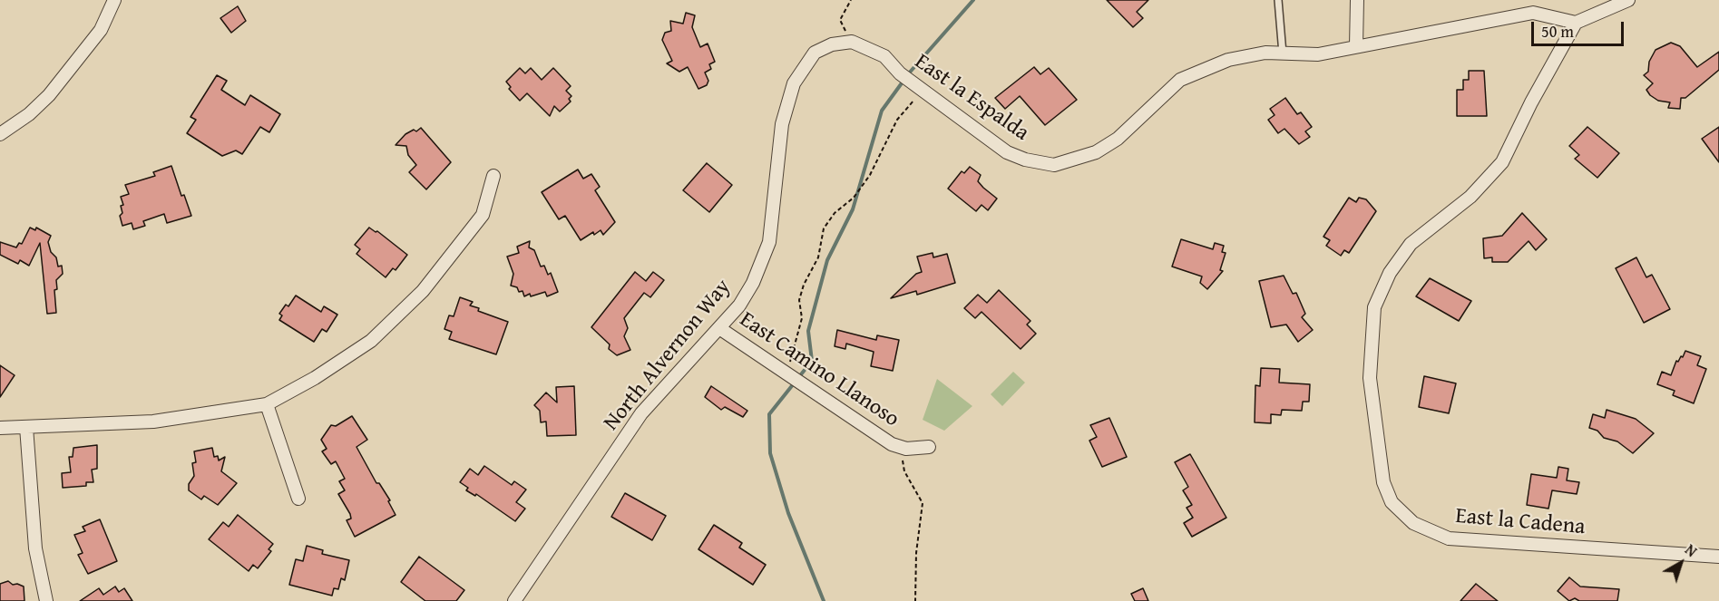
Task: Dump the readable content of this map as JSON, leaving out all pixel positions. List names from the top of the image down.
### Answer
{
  "streets": {
    "street": [
      "East la Espalda",
      "North Alvernon Way",
      "East Camino Llanoso",
      "East la Cadena"
    ]
  },
  "crossings": [
    ["East la Espalda", "North Alvernon Way"],
    ["East la Espalda", "East la Cadena"],
    ["North Alvernon Way", "East Camino Llanoso"]
  ],
  "scale_bar": "50 m",
  "north": "top right"
}
